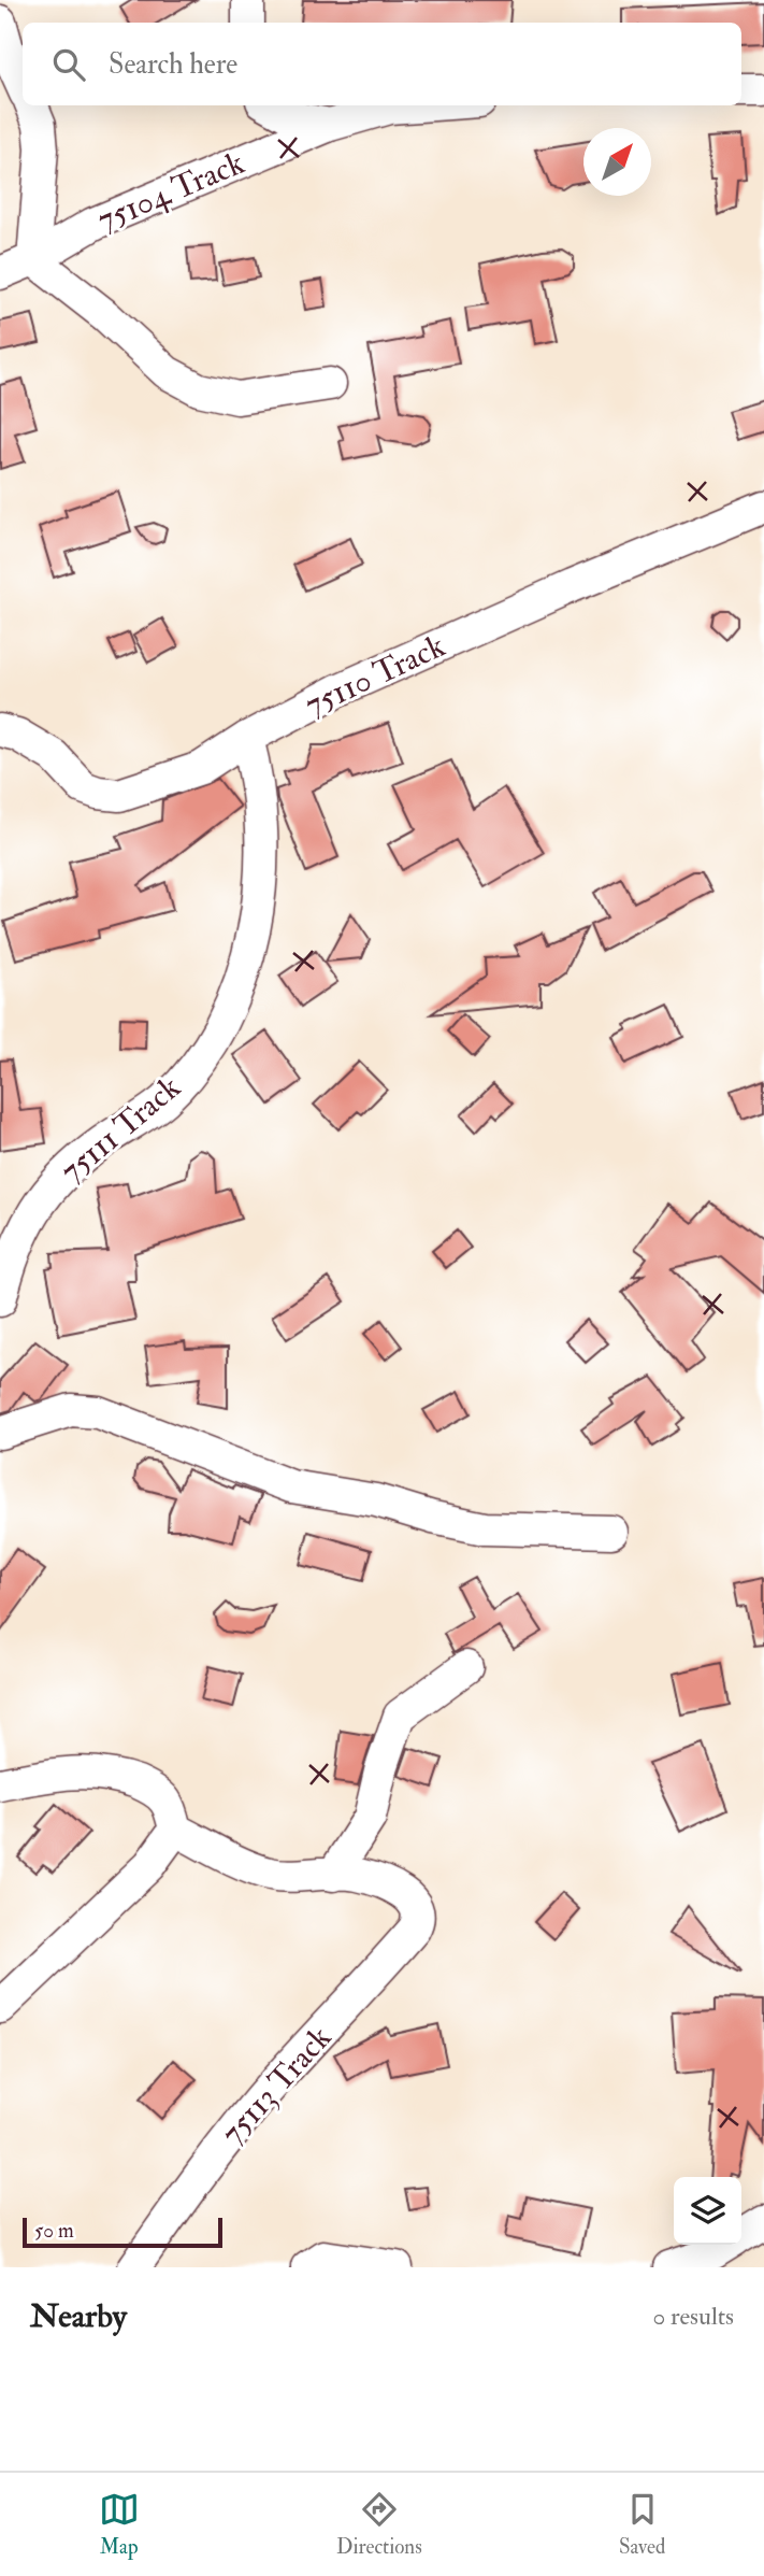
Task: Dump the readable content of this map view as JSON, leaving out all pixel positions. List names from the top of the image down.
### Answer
{
  "streets": {
    "street": [
      "75104 Track",
      "75110 Track",
      "75111 Track",
      "75113 Track"
    ]
  },
  "crossings": [
    ["75110 Track", "75111 Track"]
  ],
  "scale_bar": "50 m",
  "north": "top right",
  "page": {
    "search": "Search here",
    "scale": "50 m",
    "heading": ["Nearby", "0 results"],
    "nav": ["Map", "Directions", "Saved"]
  }
}
